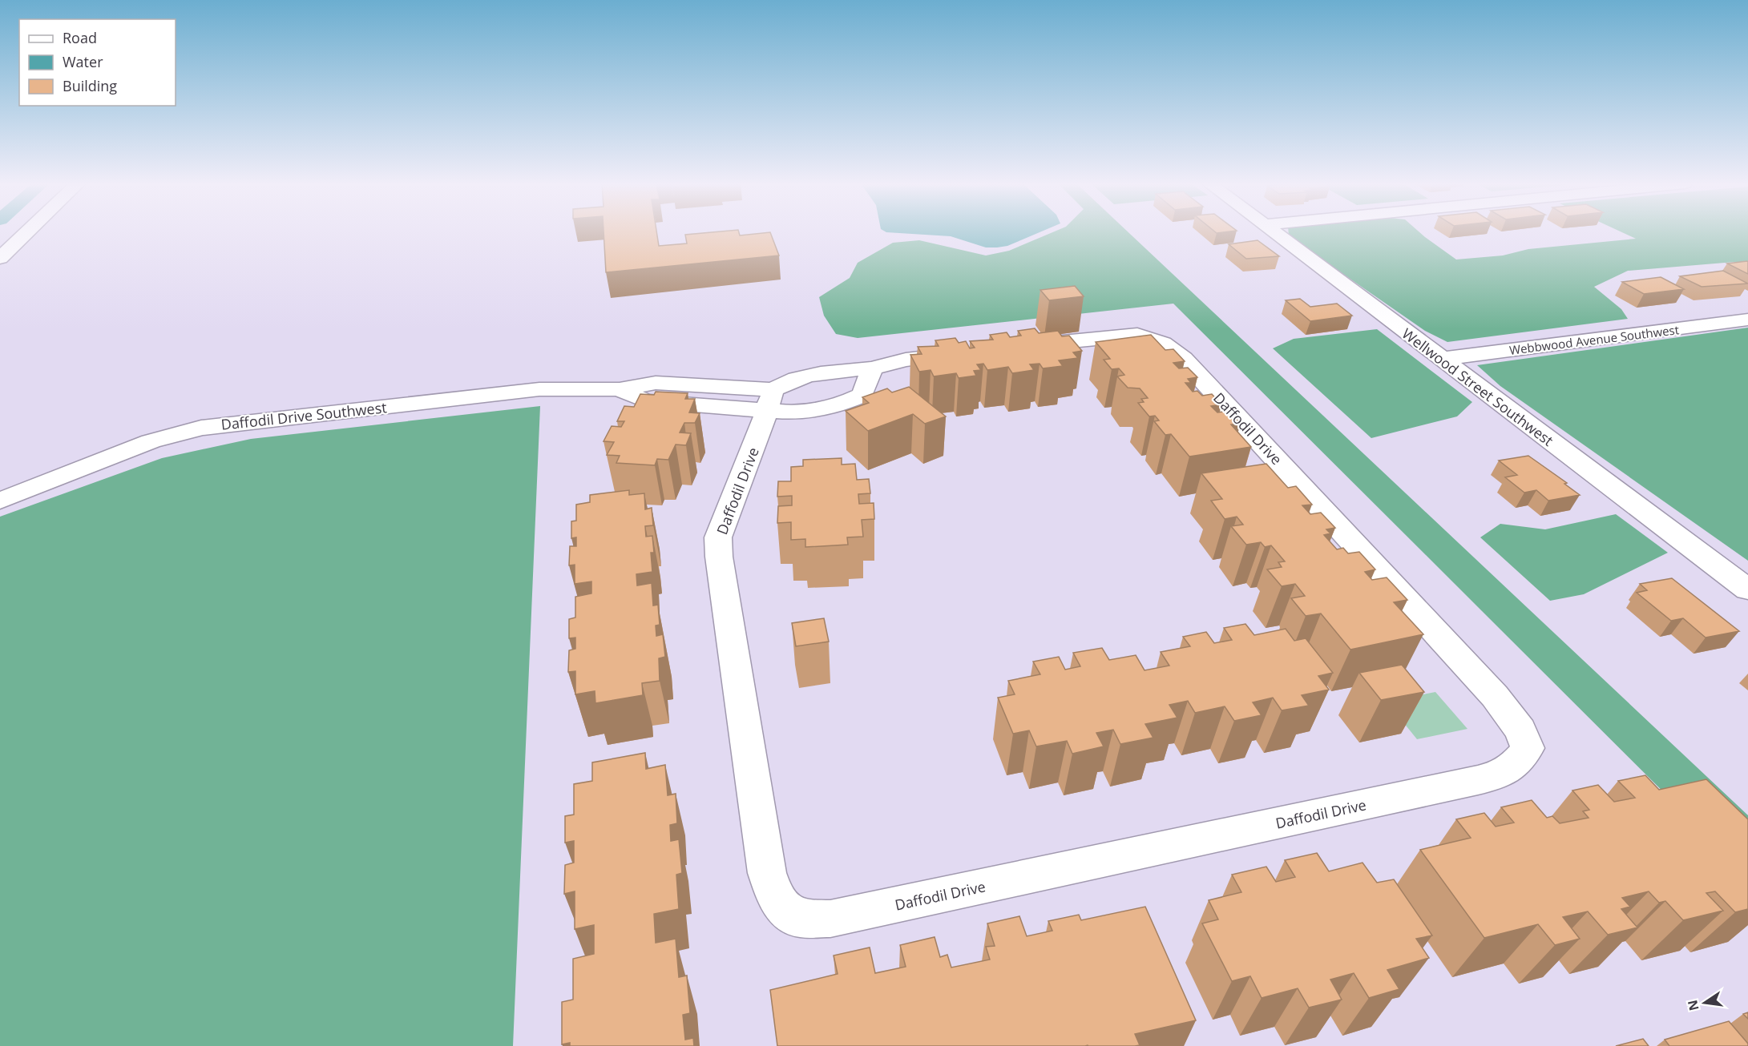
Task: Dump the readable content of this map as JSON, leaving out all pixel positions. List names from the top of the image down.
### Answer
{
  "streets": {
    "street": [
      "Webbwood Avenue Southwest",
      "Wellwood Street Southwest",
      "Daffodil Drive Southwest",
      "Daffodil Drive"
    ]
  },
  "crossings": [
    ["Webbwood Avenue Southwest", "Wellwood Street Southwest"],
    ["Daffodil Drive Southwest", "Daffodil Drive"]
  ],
  "legend": ["Road", "Water", "Building"],
  "north": "left"
}
